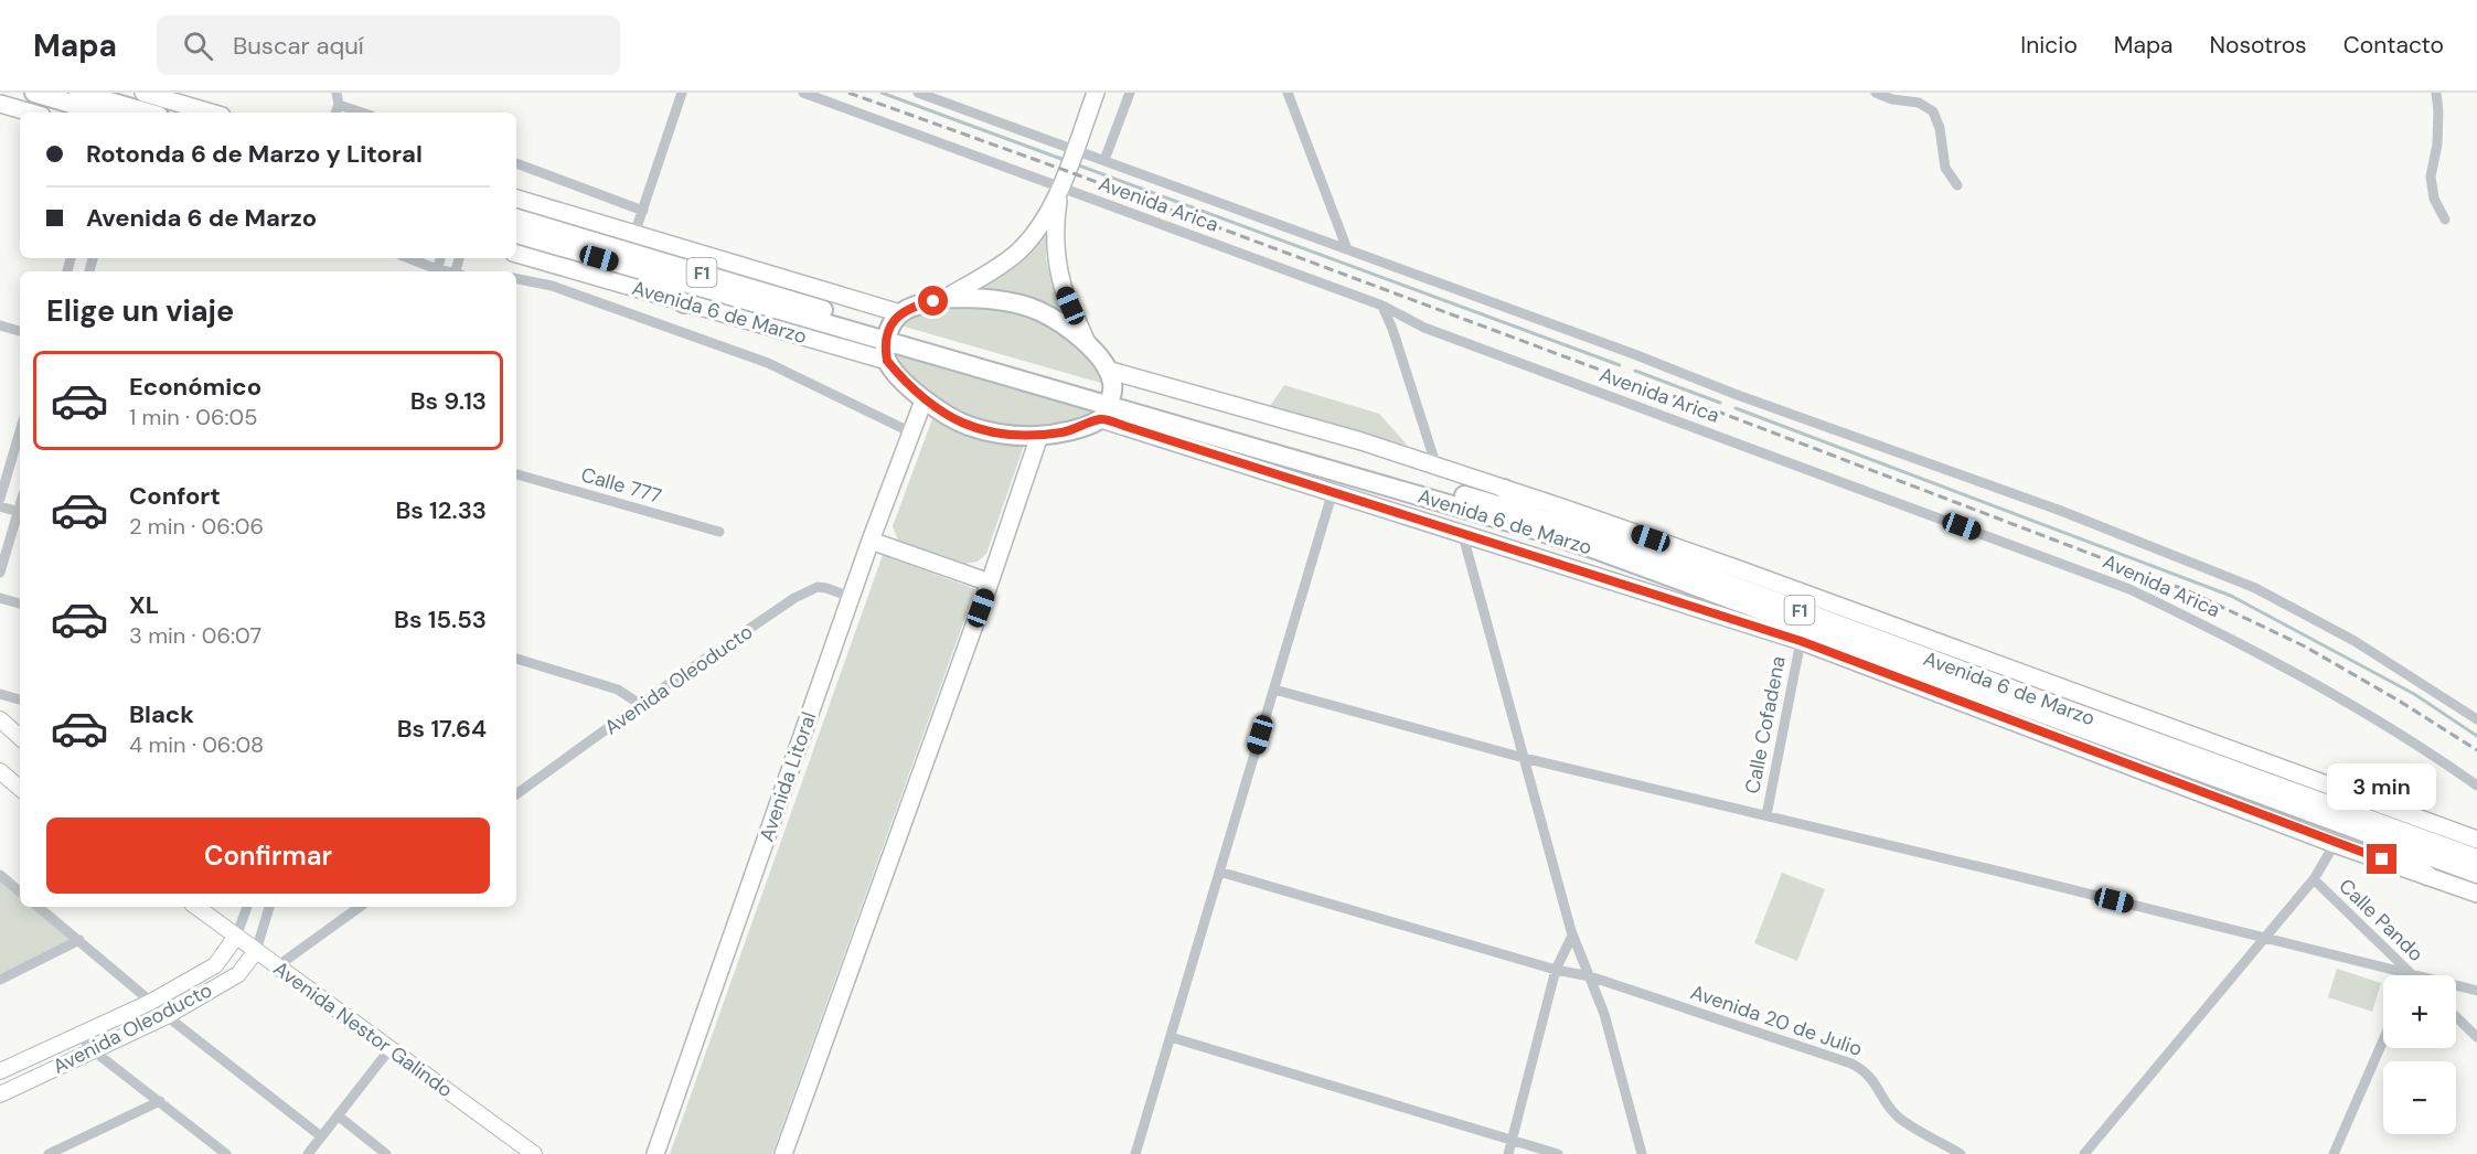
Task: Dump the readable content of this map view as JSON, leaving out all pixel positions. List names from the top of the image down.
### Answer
{
  "streets": {
    "highway": ["F1", "Avenida 6 de Marzo"],
    "main road": ["Avenida Litoral"],
    "street": [
      "Avenida Arica",
      "Calle 777",
      "Avenida Oleoducto",
      "Calle Cofadena",
      "Calle Pando",
      "Avenida 20 de Julio",
      "Avenida Nestor Galindo"
    ]
  },
  "crossings": [
    ["Avenida 6 de Marzo", "Calle Cofadena"],
    ["Avenida Oleoducto", "Avenida Litoral"],
    ["Avenida Oleoducto", "Avenida Nestor Galindo"]
  ],
  "page": {
    "header": "Mapa",
    "search": "Buscar aquí",
    "nav": [
      "Inicio",
      "Mapa",
      "Nosotros",
      "Contacto"
    ],
    "banner": ["Rotonda 6 de Marzo y Litoral", "Avenida 6 de Marzo"],
    "heading": "Elige un viaje",
    "list": [
      {
        "name": "Económico",
        "note": "1 min · 06:05",
        "value": "Bs 9.13"
      },
      {
        "name": "Confort",
        "note": "2 min · 06:06",
        "value": "Bs 12.33"
      },
      {
        "name": "XL",
        "note": "3 min · 06:07",
        "value": "Bs 15.53"
      },
      {
        "name": "Black",
        "note": "4 min · 06:08",
        "value": "Bs 17.64"
      }
    ],
    "bubble": "3 min",
    "buttons": "Confirmar",
    "map_buttons": ["+", "−"]
  }
}
